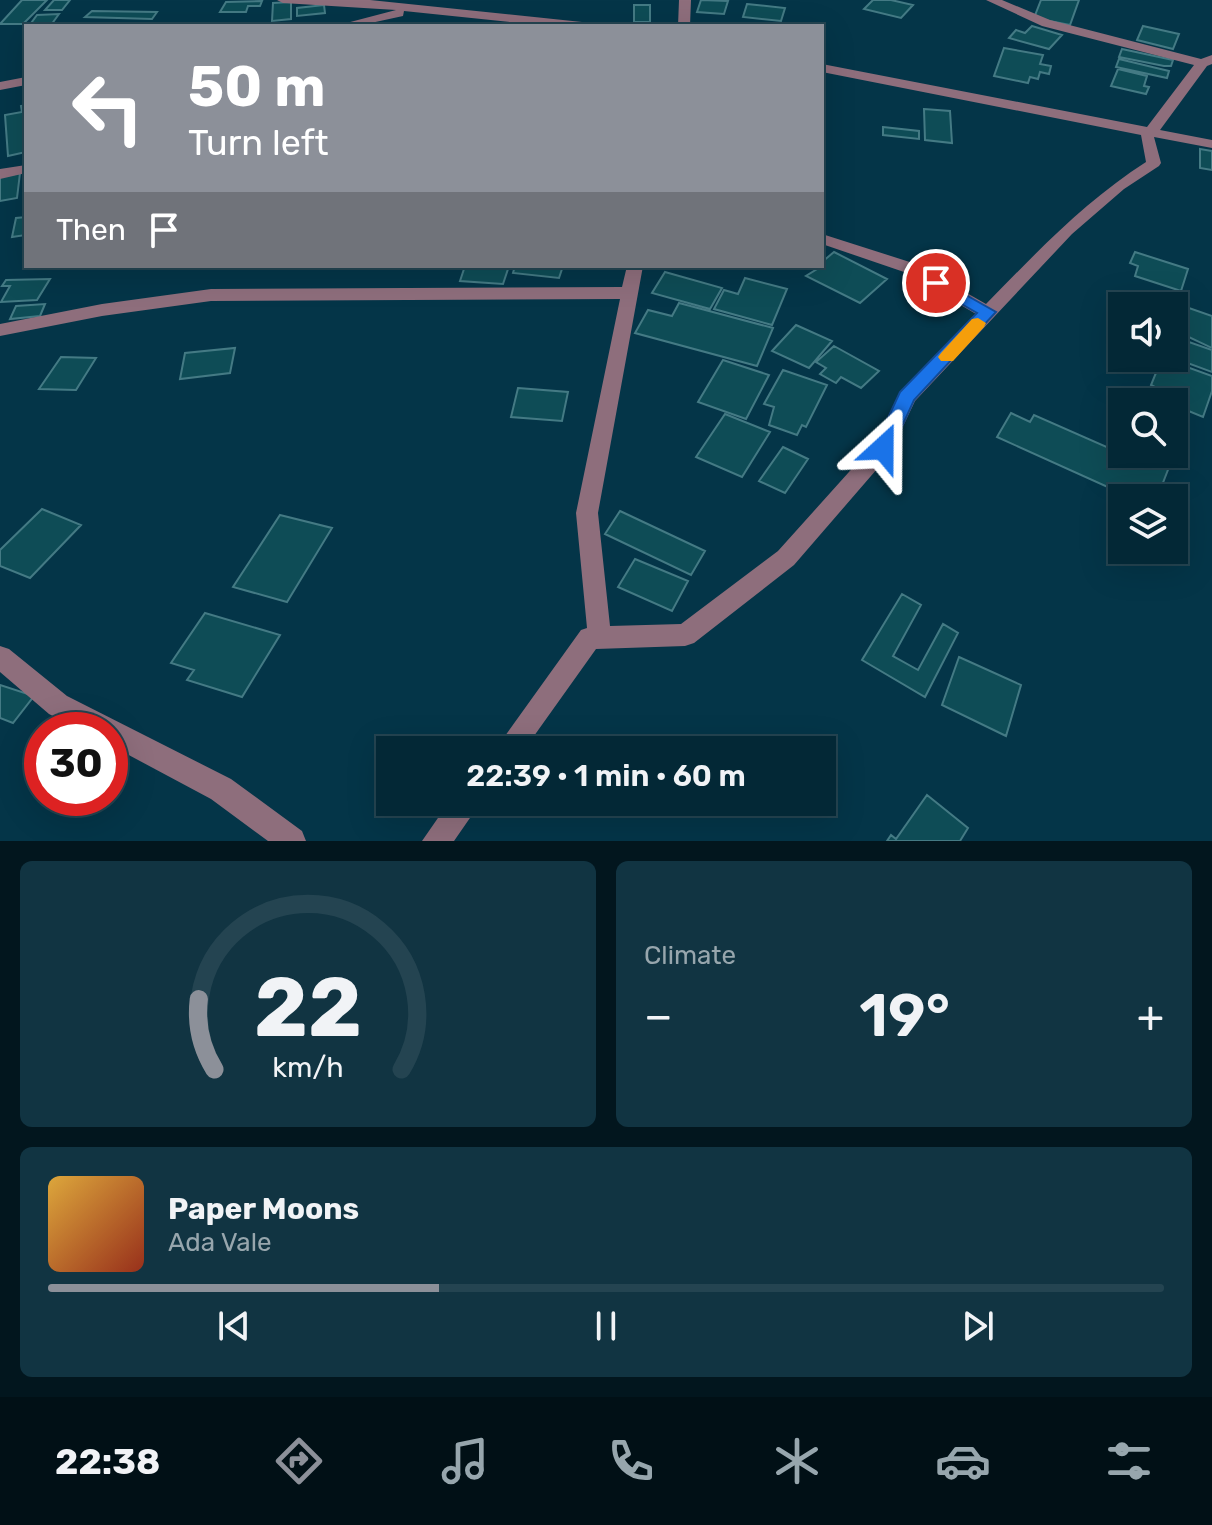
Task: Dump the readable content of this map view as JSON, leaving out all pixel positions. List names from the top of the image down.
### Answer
{
  "page": {
    "turn": ["50 m", "Turn left"],
    "then": "Then",
    "limit": "30",
    "trip": "22:39 · 1 min · 60 m",
    "tile": "Climate",
    "heat": ["−", "19°", "+"],
    "song": ["Paper Moons", "Ada Vale"],
    "tabs": "22:38",
    "gauge": ["22", "km/h"]
  }
}
